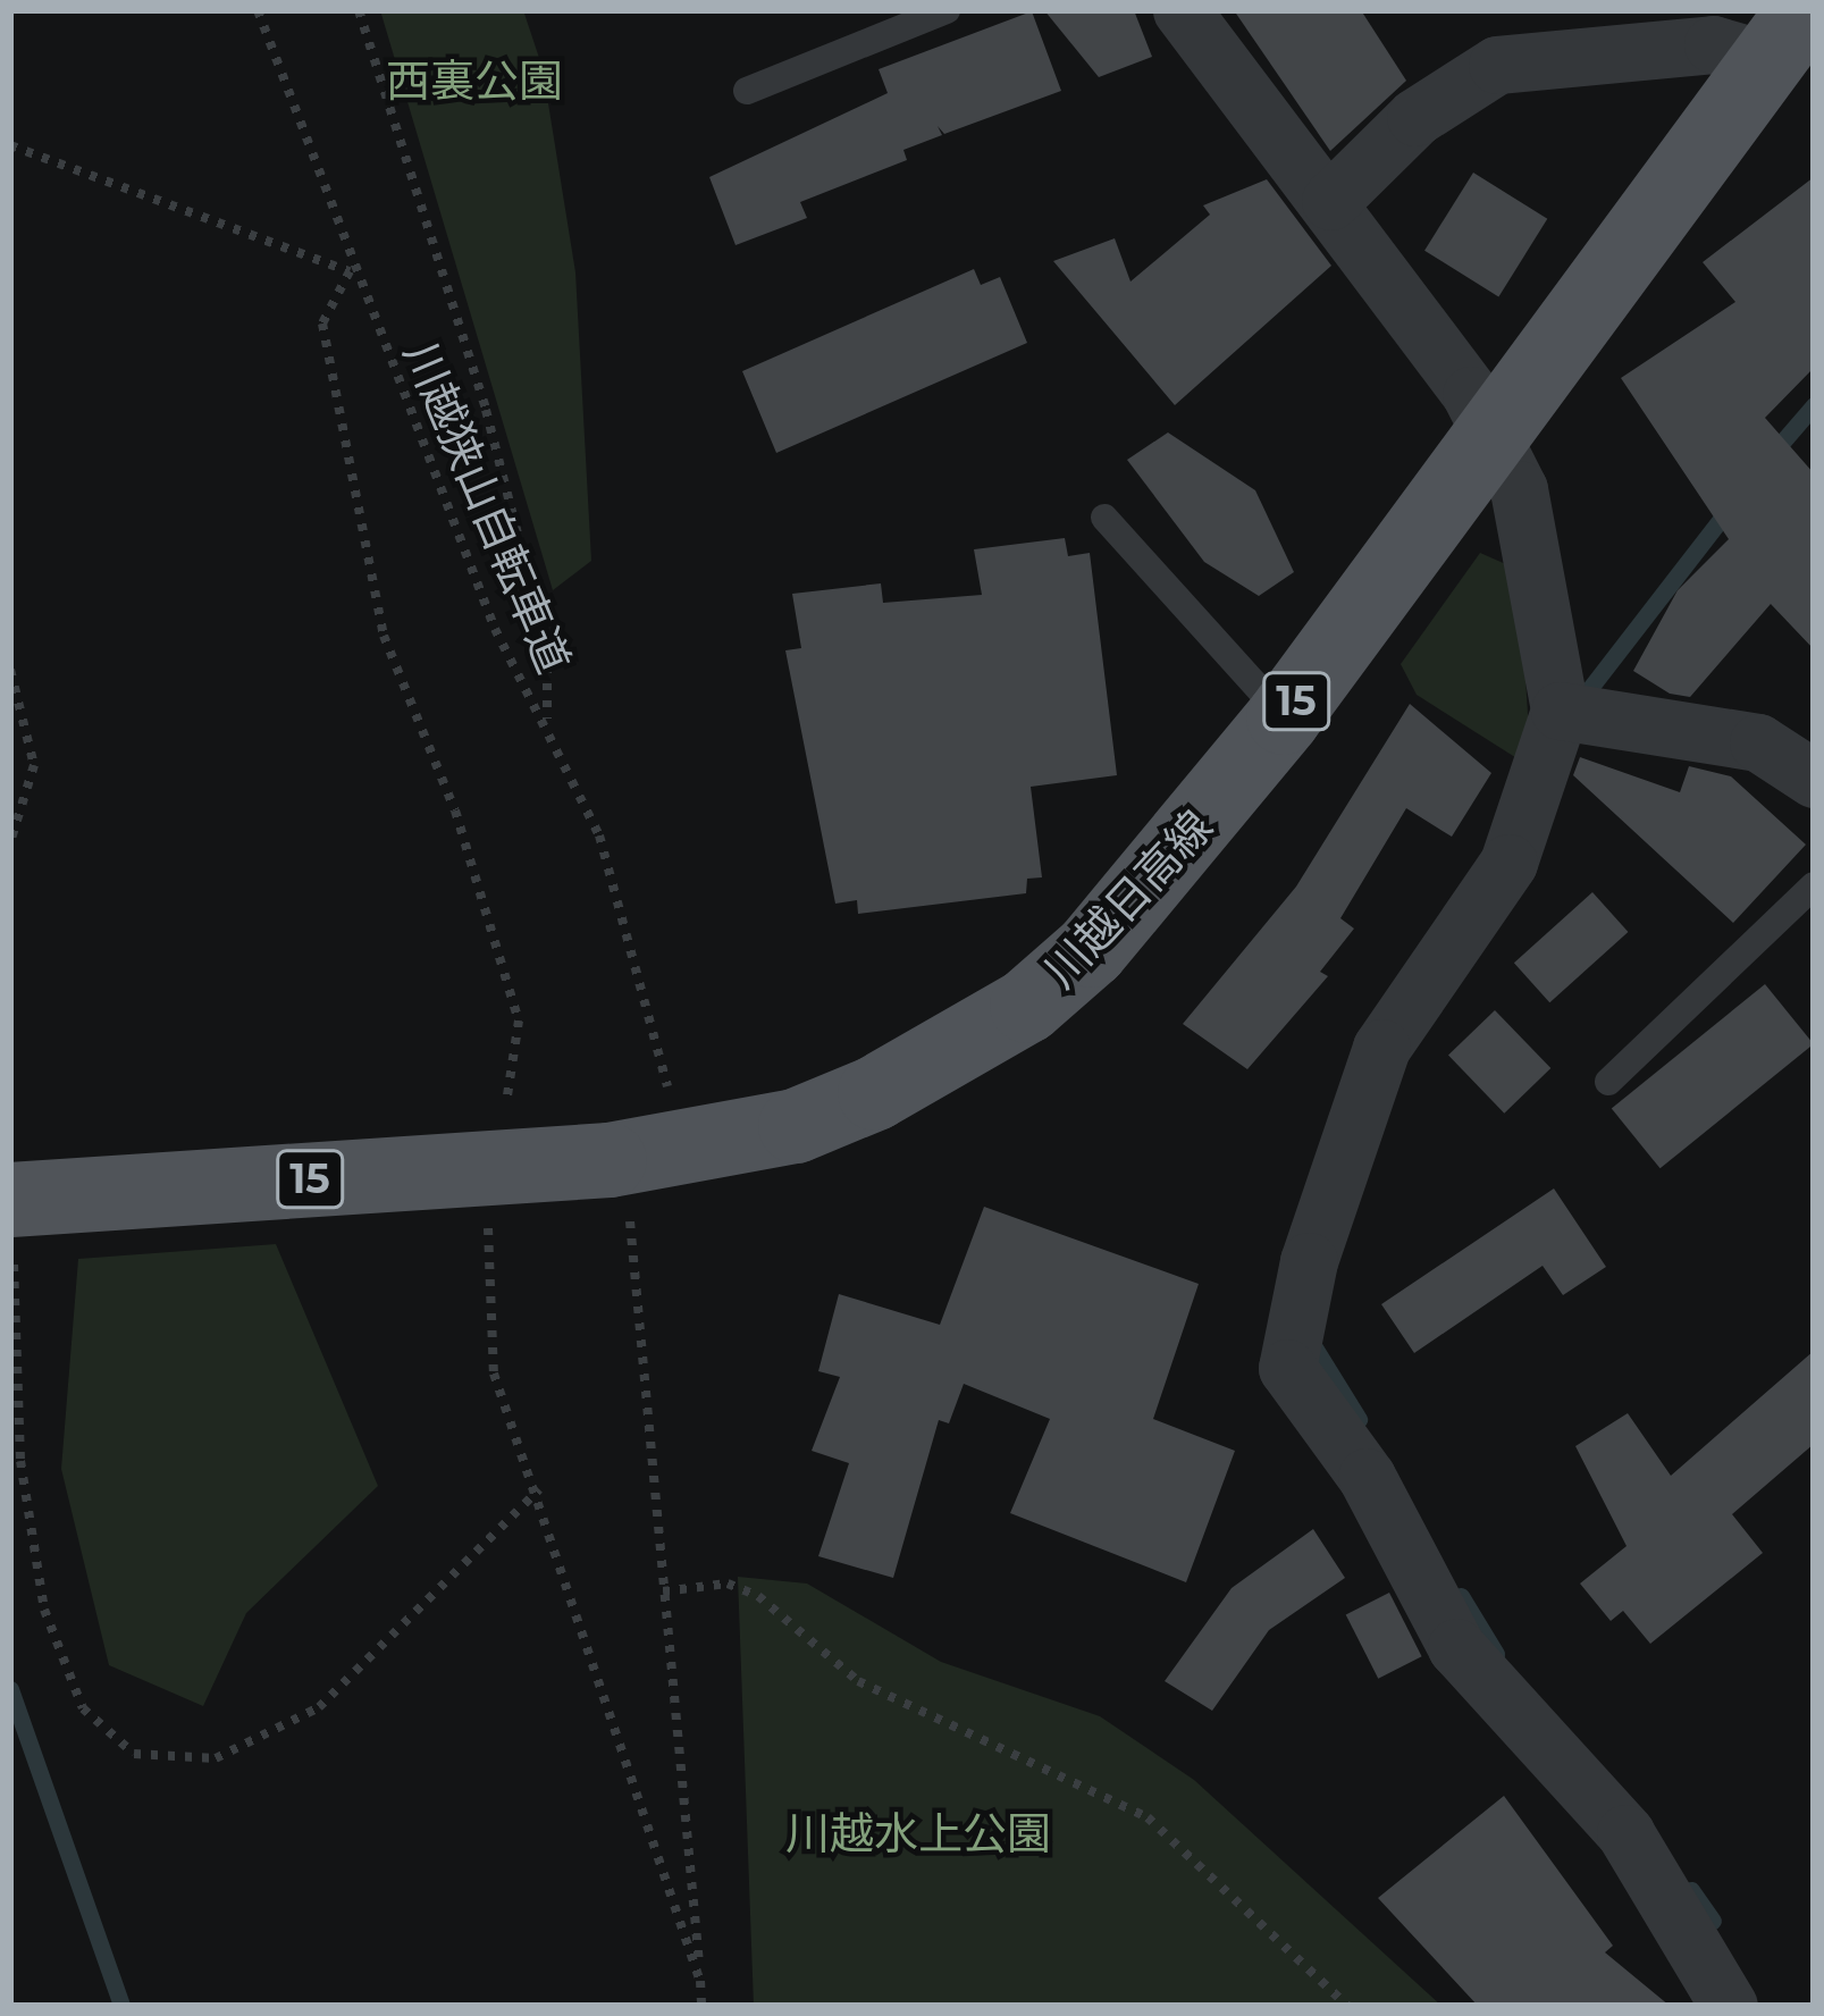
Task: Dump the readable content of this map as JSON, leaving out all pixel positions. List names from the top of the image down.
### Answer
{
  "streets": {
    "main road": ["15", "川越日高線"],
    "path": ["川越狭山自転車道"]
  },
  "parks": ["西裏公園", "川越水上公園"]
}
